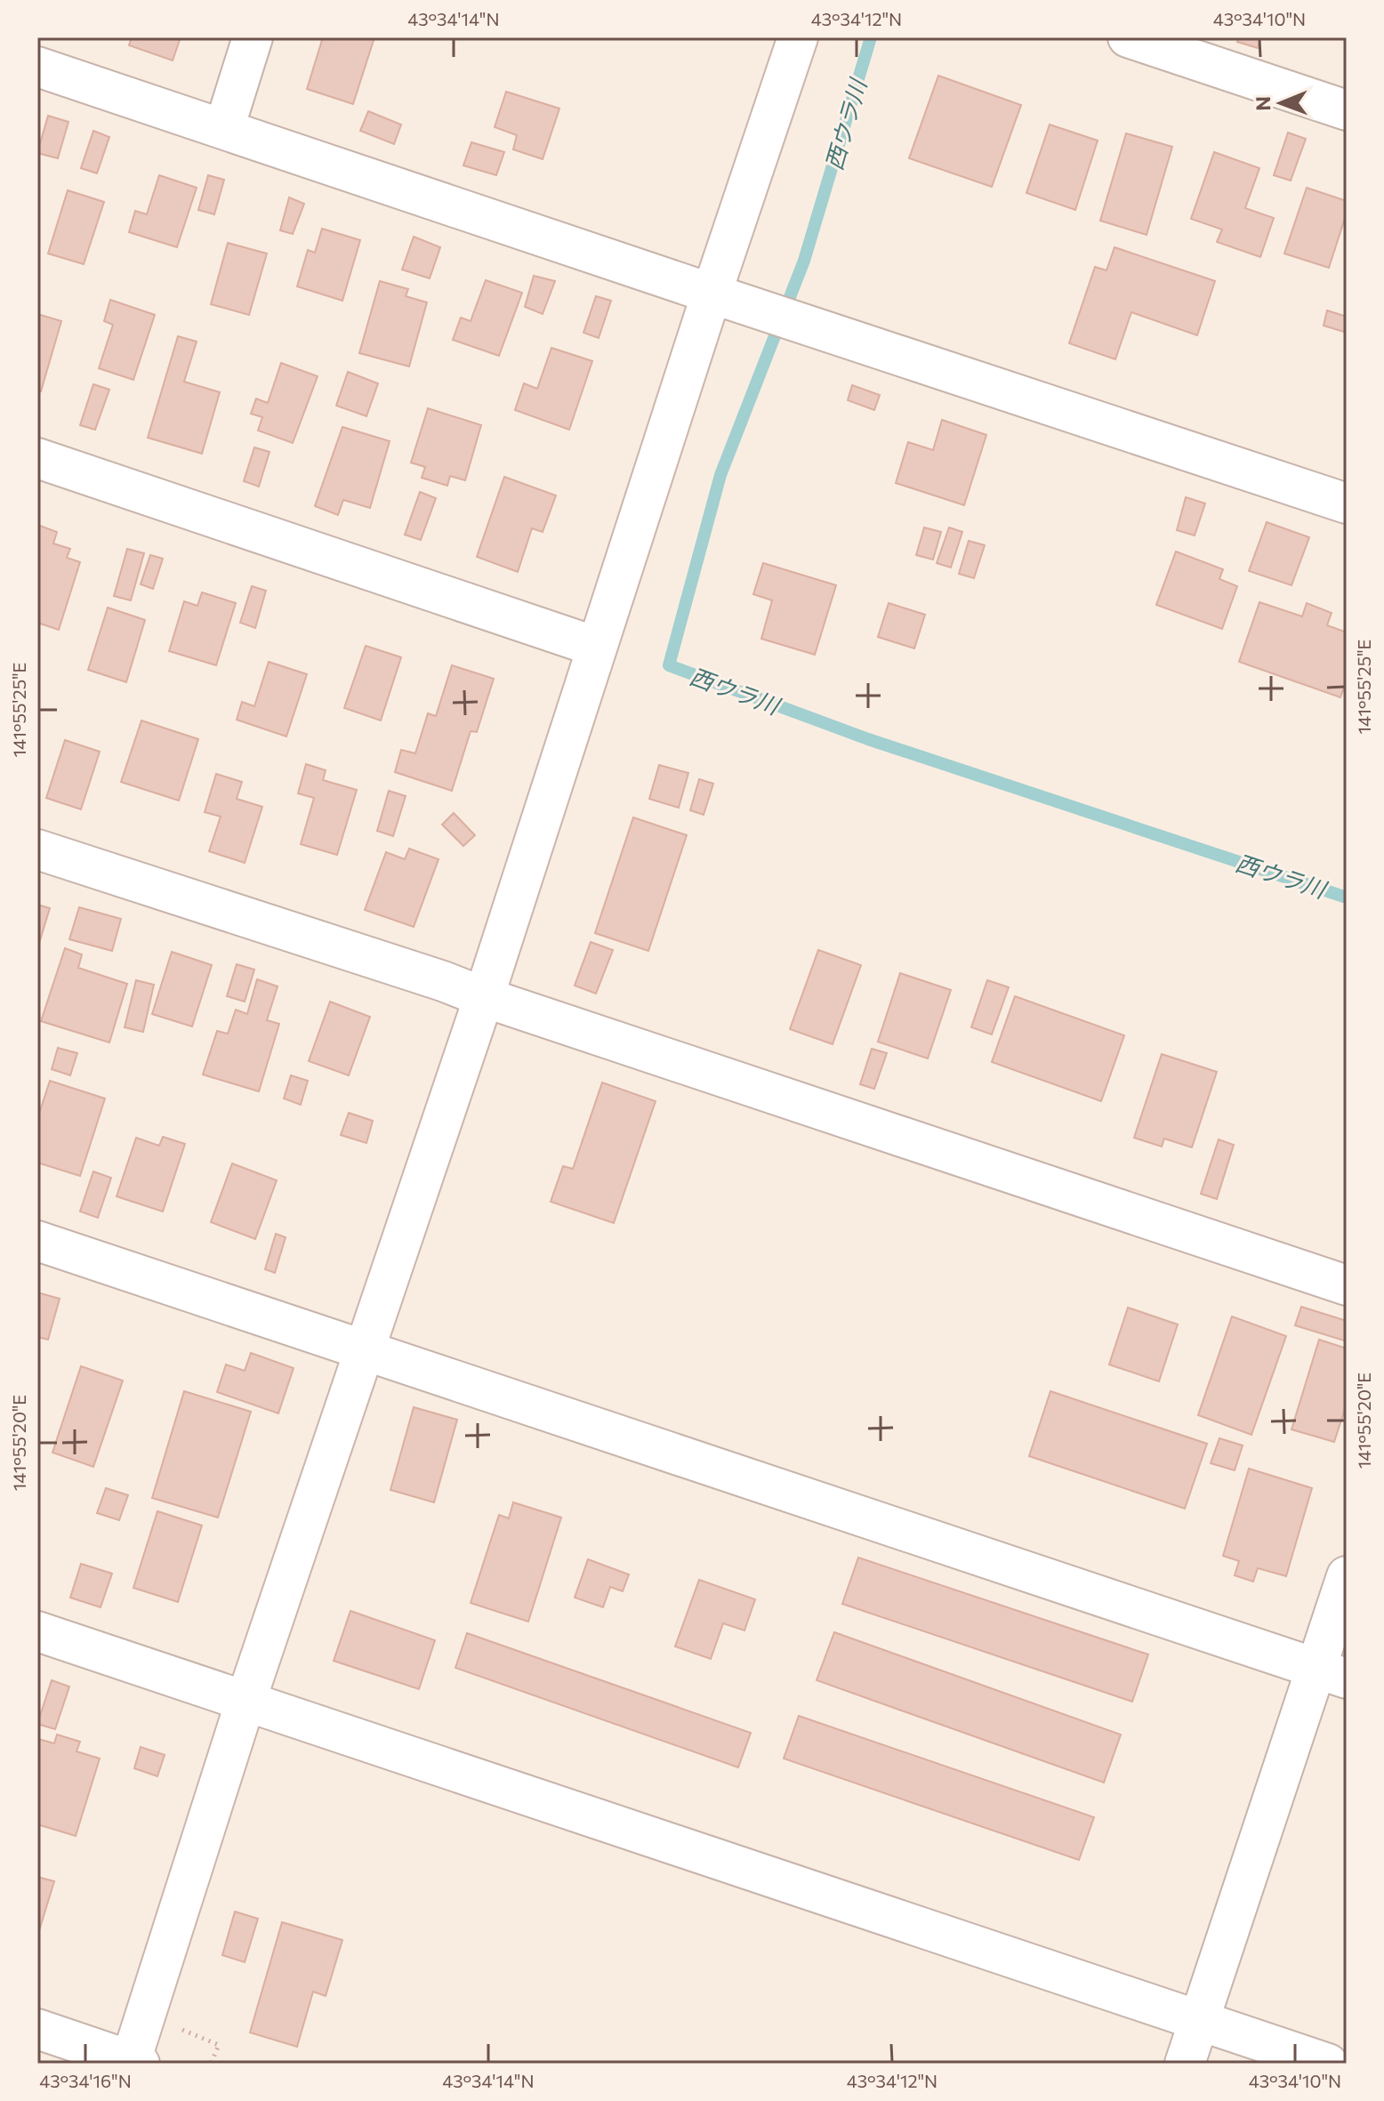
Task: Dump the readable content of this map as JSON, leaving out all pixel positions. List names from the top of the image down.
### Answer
{
  "water": ["西ウラ川"],
  "north": "left",
  "coordinates": [
    "43°34'14\"N",
    "43°34'12\"N",
    "43°34'10\"N",
    "141°55'25\"E",
    "141°55'20\"E",
    "43°34'16\"N"
  ]
}
